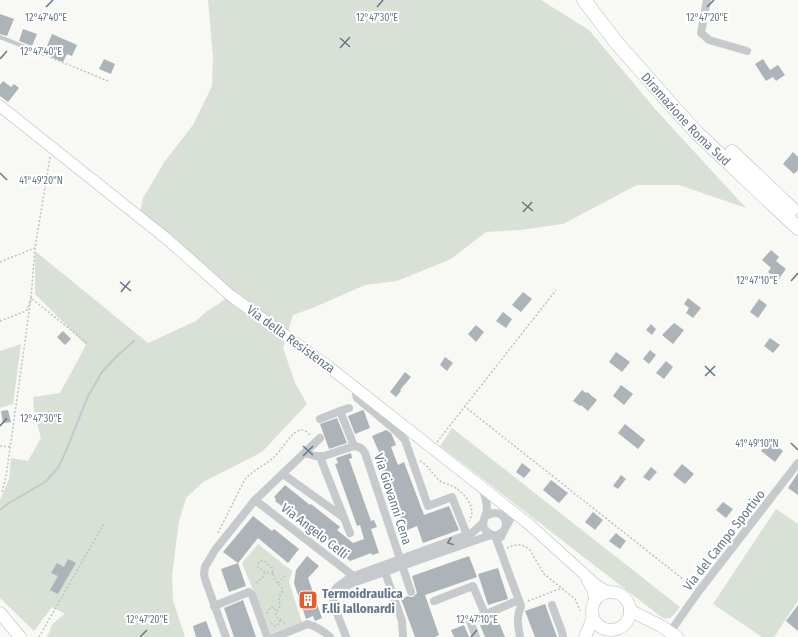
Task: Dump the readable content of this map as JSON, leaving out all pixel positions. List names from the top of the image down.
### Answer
{
  "streets": {
    "highway": ["Diramazione Roma Sud"],
    "street": [
      "Via della Resistenza",
      "Via Giovanni Cena",
      "Via Angelo Celli",
      "Via del Campo Sportivo"
    ]
  },
  "places": {
    "building": ["Termoidraulica F.lli Iallonardi"]
  },
  "coordinates": [
    "12°47'40\"E",
    "12°47'30\"E",
    "12°47'20\"E",
    "41°49'20\"N",
    "12°47'10\"E",
    "41°49'10\"N"
  ]
}
